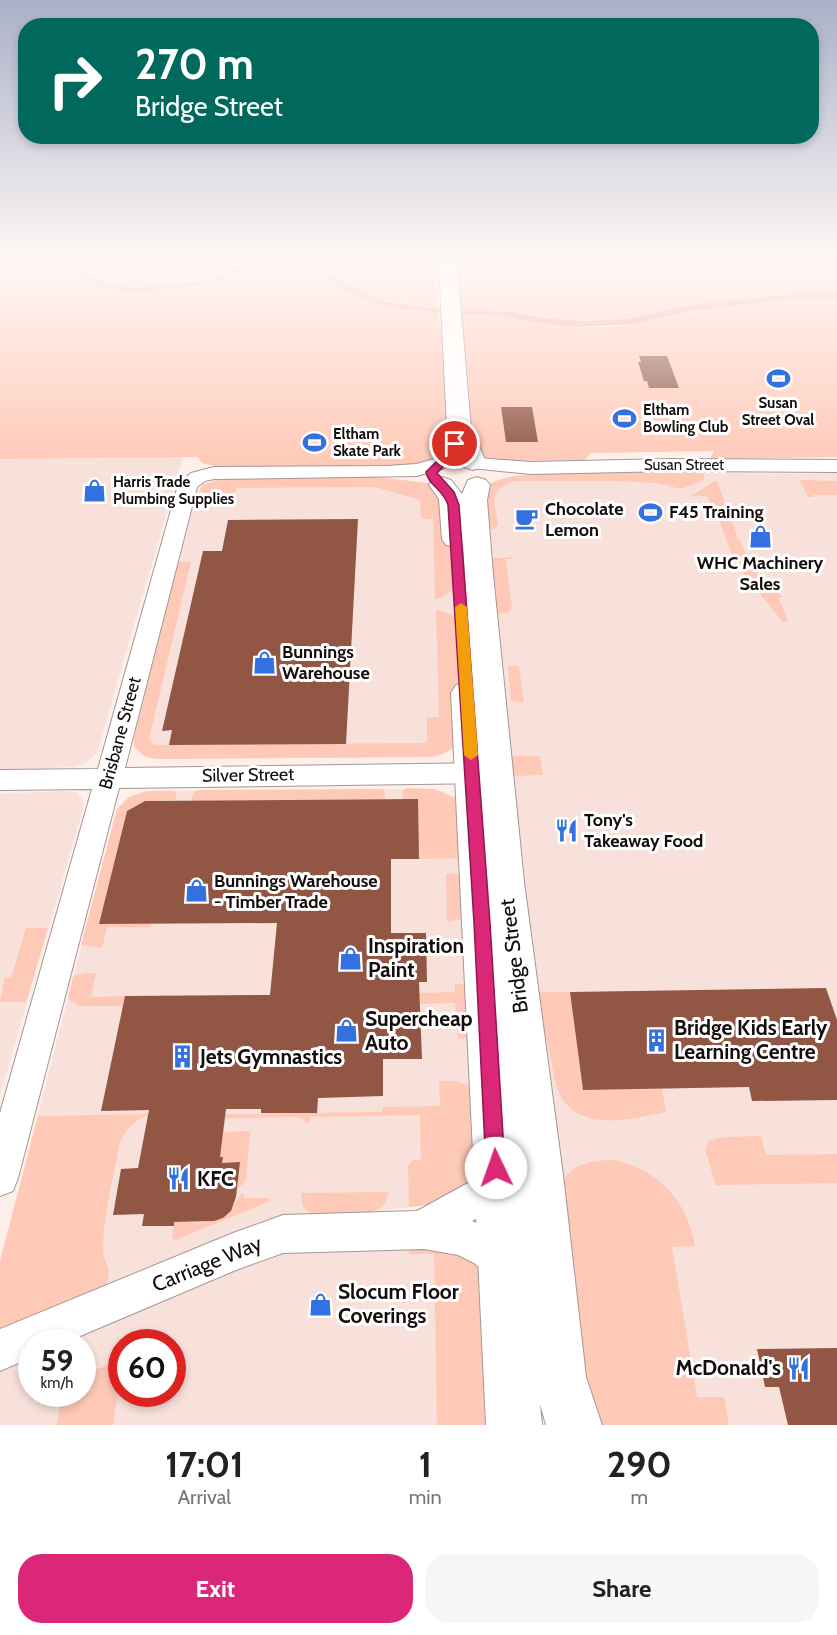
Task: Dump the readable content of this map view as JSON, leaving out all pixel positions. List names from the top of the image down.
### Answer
{
  "streets": {
    "main road": ["Bridge Street"],
    "street": [
      "Susan Street",
      "Brisbane Street",
      "Silver Street",
      "Carriage Way"
    ]
  },
  "crossings": [
    ["Susan Street", "Bridge Street"],
    ["Brisbane Street", "Silver Street"],
    ["Brisbane Street", "Bridge Street"],
    ["Silver Street", "Bridge Street"],
    ["Bridge Street", "Carriage Way"]
  ],
  "places": {
    "sports": [
      "Susan Street Oval",
      "Eltham Bowling Club",
      "Eltham Skate Park",
      "F45 Training"
    ],
    "shop": [
      "Harris Trade Plumbing Supplies",
      "WHC Machinery Sales",
      "Bunnings Warehouse",
      "Bunnings Warehouse - Timber Trade",
      "Inspiration Paint",
      "Supercheap Auto",
      "Slocum Floor Coverings"
    ],
    "cafe": ["Chocolate Lemon"],
    "restaurant": ["Tony's Takeaway Food", "KFC", "McDonald's"],
    "building": ["Bridge Kids Early Learning Centre", "Jets Gymnastics"]
  },
  "page": {
    "turn": ["270 m", "Bridge Street"],
    "speed": "59 km/h",
    "limit": "60",
    "eta": [
      "17:01",
      "Arrival",
      "1",
      "min",
      "290",
      "m"
    ],
    "buttons": ["Exit", "Share"]
  }
}
